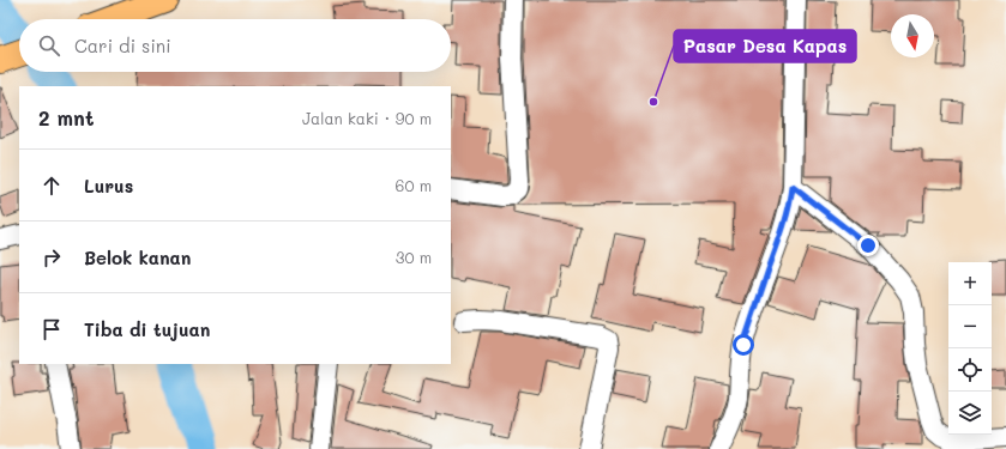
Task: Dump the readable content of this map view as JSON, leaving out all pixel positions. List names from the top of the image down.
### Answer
{
  "places": ["Pasar Desa Kapas"],
  "north": "bottom",
  "page": {
    "search": "Cari di sini",
    "heading": ["2 mnt", "Jalan kaki · 90 m"],
    "list": [
      ["Lurus", "60 m"],
      ["Belok kanan", "30 m"],
      "Tiba di tujuan"
    ],
    "map_buttons": ["+", "−"]
  }
}
